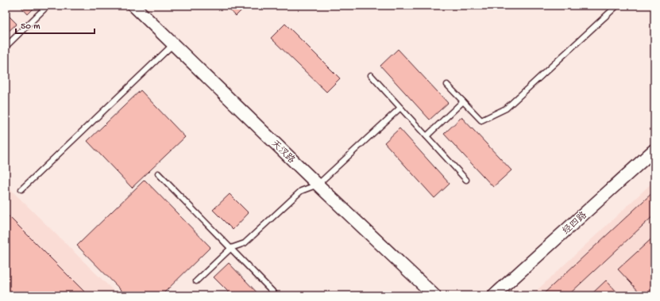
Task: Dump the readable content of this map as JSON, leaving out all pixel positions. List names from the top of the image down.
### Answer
{
  "streets": {
    "street": ["天汊路", "经四路"]
  },
  "scale_bar": "50 m"
}
